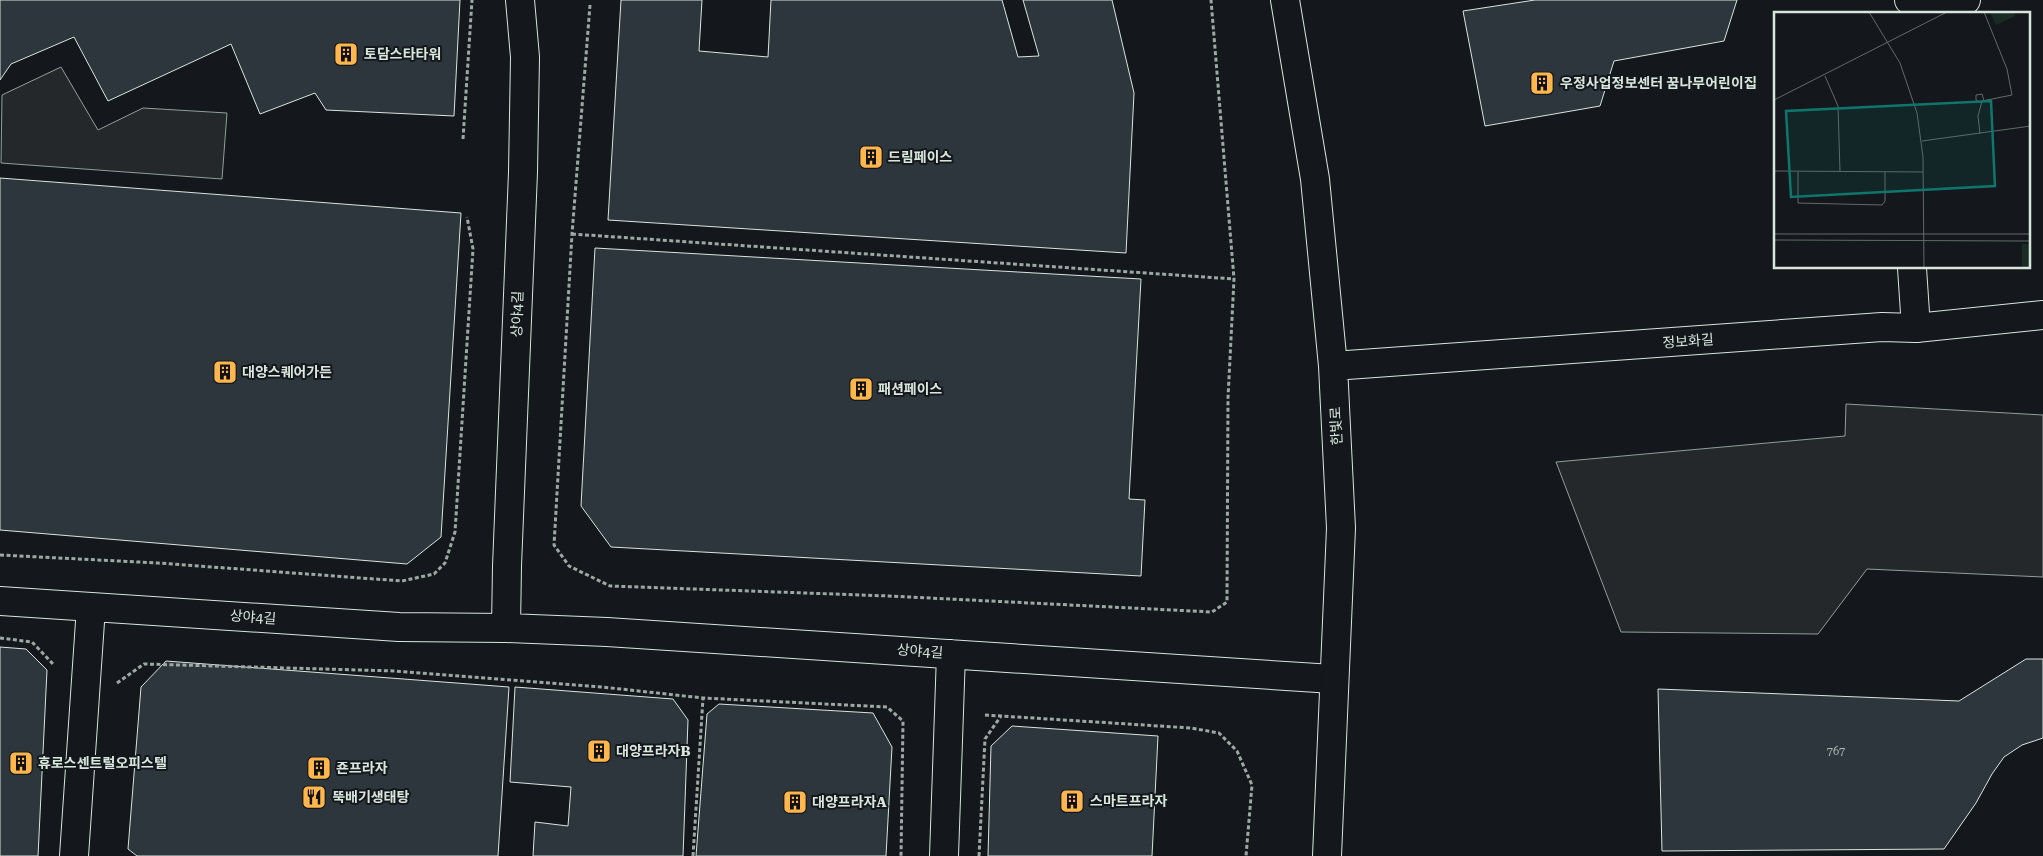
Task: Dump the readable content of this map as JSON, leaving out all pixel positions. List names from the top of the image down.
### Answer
{
  "streets": {
    "street": ["상야4길", "정보화길", "한빛로"]
  },
  "crossings": [
    ["상야4길", "한빛로"],
    ["정보화길", "한빛로"]
  ],
  "places": {
    "building": [
      "토담스타타워",
      "우정사업정보센터 꿈나무어린이집",
      "드림페이스",
      "대양스퀘어가든",
      "패션페이스",
      "대양프라자B",
      "휴로스센트럴오피스텔",
      "죤프라자",
      "스마트프라자",
      "대양프라자A"
    ],
    "restaurant": ["뚝배기생태탕"]
  },
  "house_numbers": ["767"]
}
